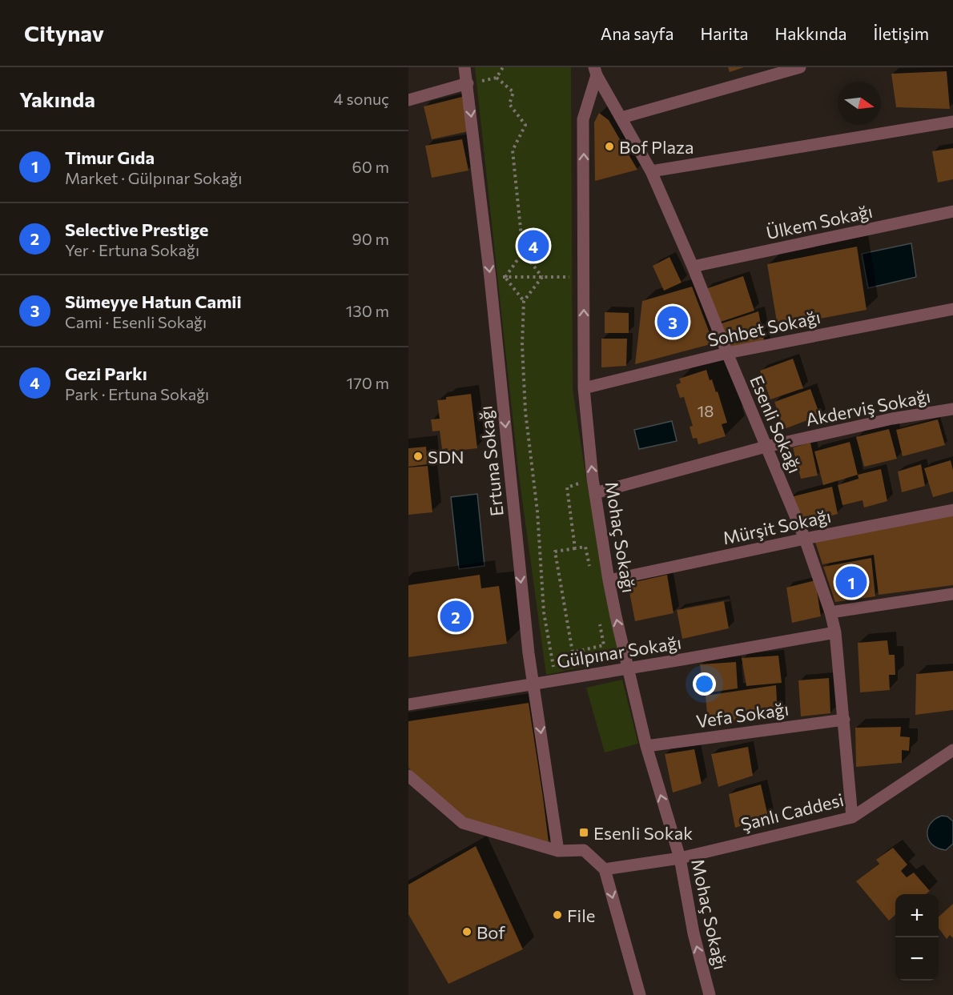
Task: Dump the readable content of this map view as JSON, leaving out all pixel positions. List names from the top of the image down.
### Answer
{
  "streets": {
    "street": [
      "Ülkem Sokağı",
      "Sohbet Sokağı",
      "Akderviş Sokağı",
      "Esenli Sokağı",
      "Ertuna Sokağı",
      "Mürşit Sokağı",
      "Mohaç Sokağı",
      "Gülpınar Sokağı",
      "Vefa Sokağı",
      "Şanlı Caddesi"
    ]
  },
  "crossings": [
    ["Ülkem Sokağı", "Esenli Sokağı"],
    ["Sohbet Sokağı", "Esenli Sokağı"],
    ["Sohbet Sokağı", "Mohaç Sokağı"],
    ["Akderviş Sokağı", "Esenli Sokağı"],
    ["Akderviş Sokağı", "Mohaç Sokağı"],
    ["Esenli Sokağı", "Mürşit Sokağı"],
    ["Esenli Sokağı", "Mohaç Sokağı"],
    ["Esenli Sokağı", "Gülpınar Sokağı"],
    ["Esenli Sokağı", "Vefa Sokağı"],
    ["Esenli Sokağı", "Şanlı Caddesi"],
    ["Ertuna Sokağı", "Gülpınar Sokağı"],
    ["Mürşit Sokağı", "Mohaç Sokağı"],
    ["Mohaç Sokağı", "Gülpınar Sokağı"],
    ["Mohaç Sokağı", "Vefa Sokağı"],
    ["Mohaç Sokağı", "Şanlı Caddesi"]
  ],
  "one_way": ["Ertuna Sokağı", "Mohaç Sokağı"],
  "places": {
    "other": [
      "Bof Plaza",
      "SDN",
      "File",
      "Bof"
    ],
    "transit": ["Esenli Sokak"]
  },
  "house_numbers": ["18"],
  "north": "right",
  "page": {
    "header": "Citynav",
    "nav": [
      "Ana sayfa",
      "Harita",
      "Hakkında",
      "İletişim"
    ],
    "heading": ["Yakında", "4 sonuç"],
    "list": [
      {
        "mark": "1",
        "name": "Timur Gıda",
        "note": "Market · Gülpınar Sokağı",
        "value": "60 m"
      },
      {
        "mark": "2",
        "name": "Selective Prestige",
        "note": "Yer · Ertuna Sokağı",
        "value": "90 m"
      },
      {
        "mark": "3",
        "name": "Sümeyye Hatun Camii",
        "note": "Cami · Esenli Sokağı",
        "value": "130 m"
      },
      {
        "mark": "4",
        "name": "Gezi Parkı",
        "note": "Park · Ertuna Sokağı",
        "value": "170 m"
      }
    ],
    "pins": [
      "4",
      "3",
      "1",
      "2"
    ],
    "map_buttons": ["+", "−"]
  }
}
